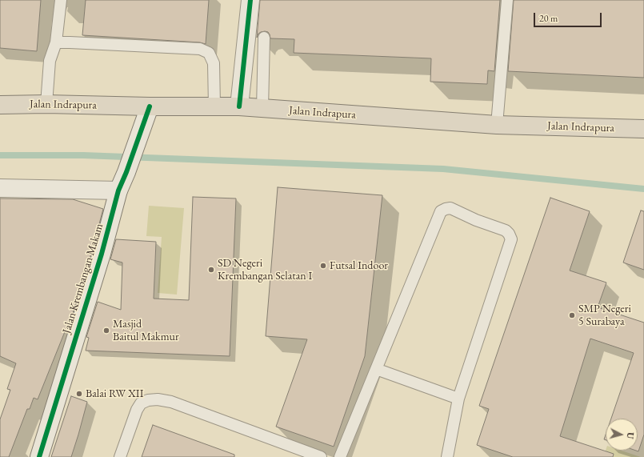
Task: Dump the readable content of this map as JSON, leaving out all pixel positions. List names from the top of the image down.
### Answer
{
  "streets": {
    "main road": ["Jalan Indrapura"],
    "street": ["Jalan Krembangan Makam"]
  },
  "crossings": [
    ["Jalan Indrapura", "Jalan Krembangan Makam"]
  ],
  "places": [
    "Futsal Indoor",
    "SD Negeri Krembangan Selatan I",
    "SMP Negeri 5 Surabaya",
    "Masjid Baitul Makmur",
    "Balai RW XII"
  ],
  "scale_bar": "20 m",
  "north": "right"
}
